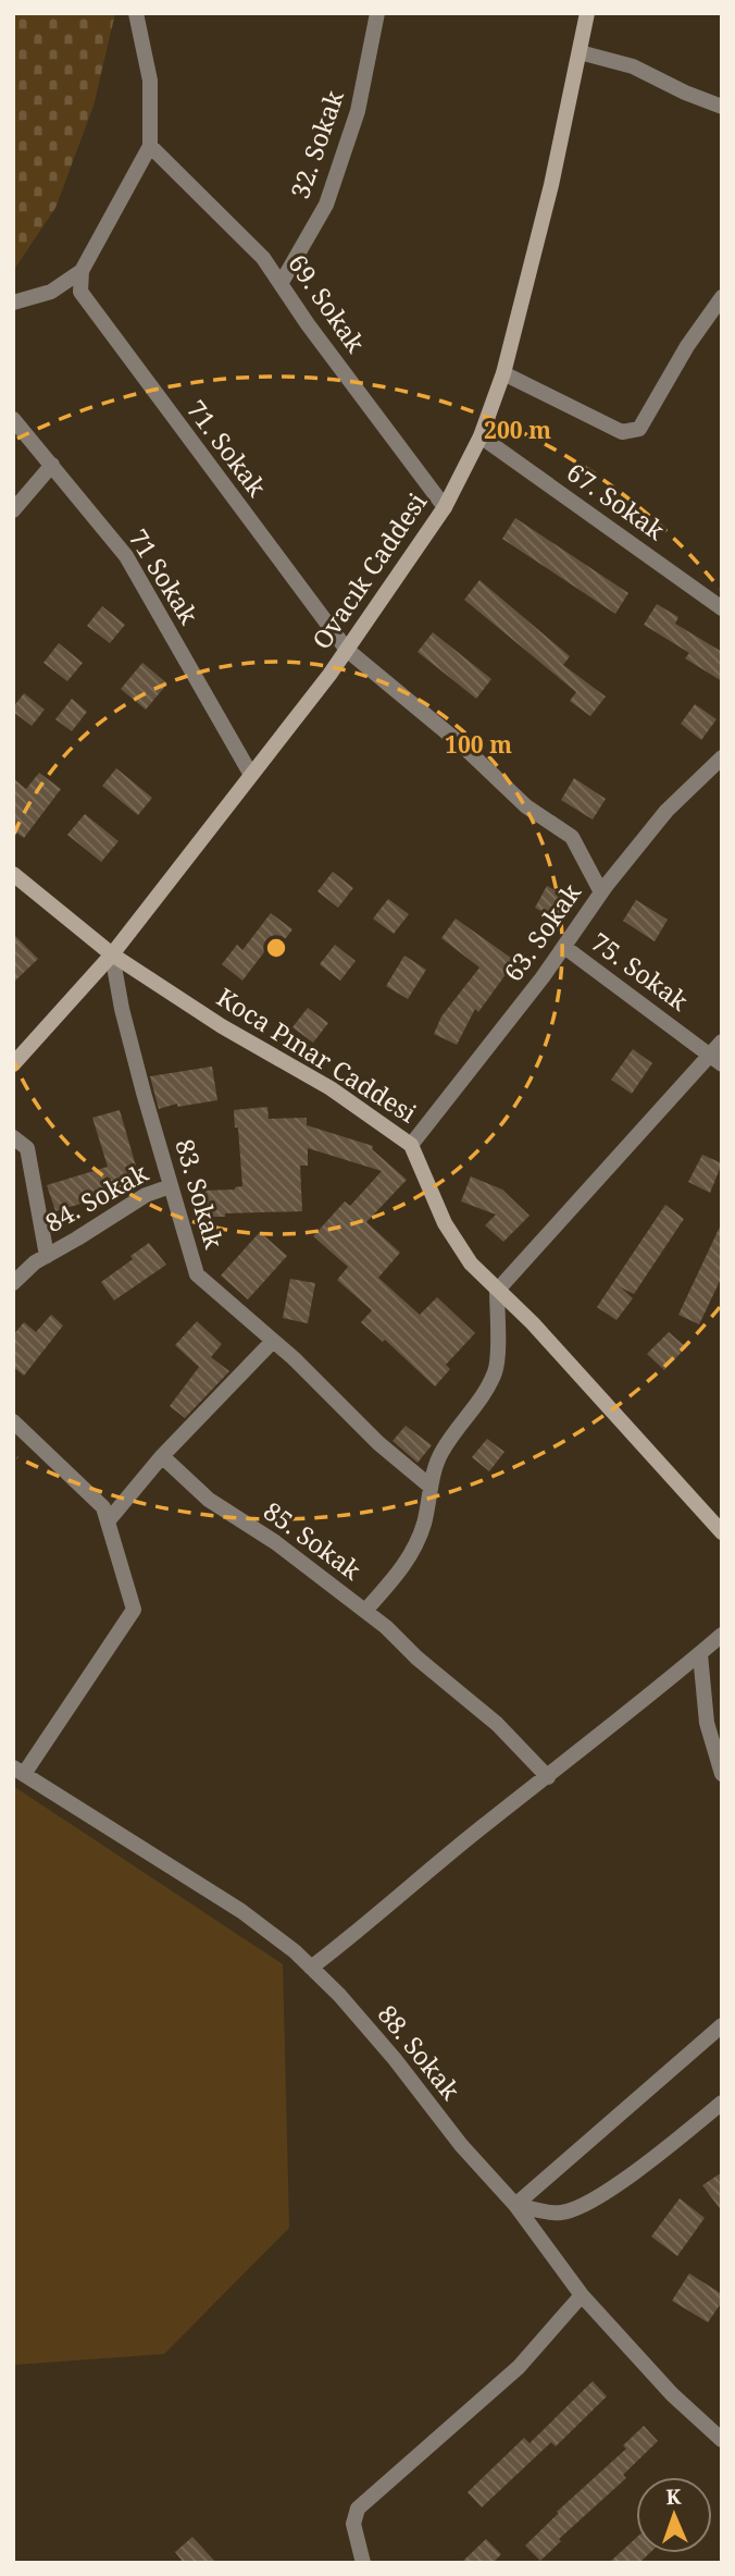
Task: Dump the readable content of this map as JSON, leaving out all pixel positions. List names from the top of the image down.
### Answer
{
  "streets": {
    "main road": ["Ovacık Caddesi", "Koca Pınar Caddesi"],
    "street": [
      "32. Sokak",
      "69. Sokak",
      "71. Sokak",
      "67. Sokak",
      "71 Sokak",
      "63. Sokak",
      "75. Sokak",
      "83. Sokak",
      "84. Sokak",
      "85. Sokak",
      "88. Sokak"
    ]
  },
  "crossings": [
    ["32. Sokak", "69. Sokak"],
    ["69. Sokak", "Ovacık Caddesi"],
    ["71. Sokak", "Ovacık Caddesi"],
    ["71. Sokak", "63. Sokak"],
    ["67. Sokak", "Ovacık Caddesi"],
    ["Ovacık Caddesi", "71 Sokak"],
    ["Ovacık Caddesi", "Koca Pınar Caddesi"],
    ["Ovacık Caddesi", "83. Sokak"],
    ["63. Sokak", "75. Sokak"],
    ["63. Sokak", "Koca Pınar Caddesi"],
    ["Koca Pınar Caddesi", "83. Sokak"],
    ["83. Sokak", "84. Sokak"]
  ],
  "north": "top",
  "rings": ["200 m", "100 m"]
}
